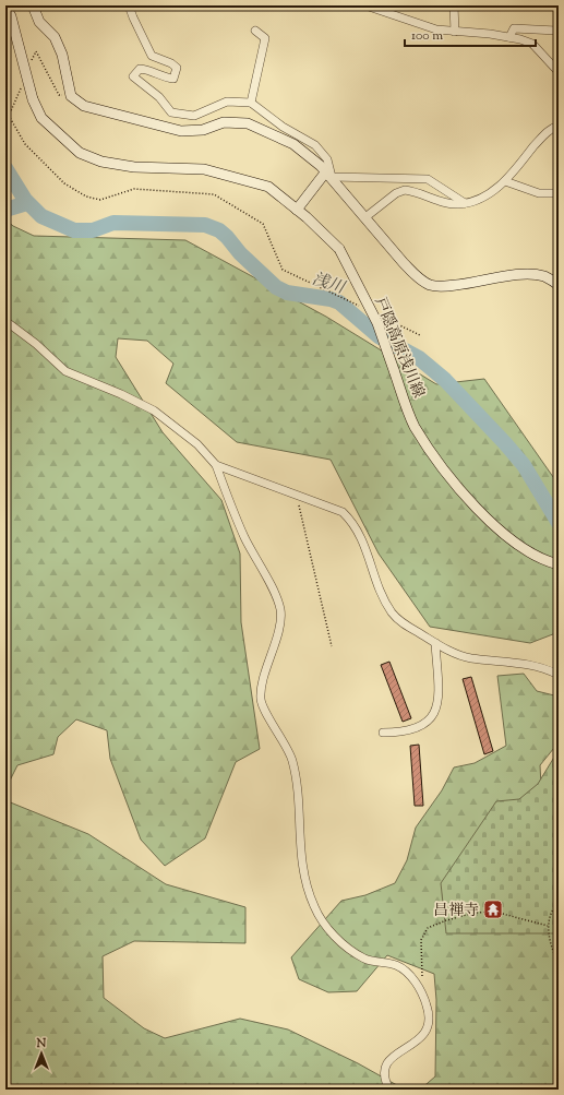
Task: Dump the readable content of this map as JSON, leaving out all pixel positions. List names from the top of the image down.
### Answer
{
  "streets": {
    "main road": ["戸隠高原浅川線"]
  },
  "water": ["浅川"],
  "places": {
    "temple": ["昌禅寺"]
  },
  "scale_bar": "100 m",
  "north": "top"
}
